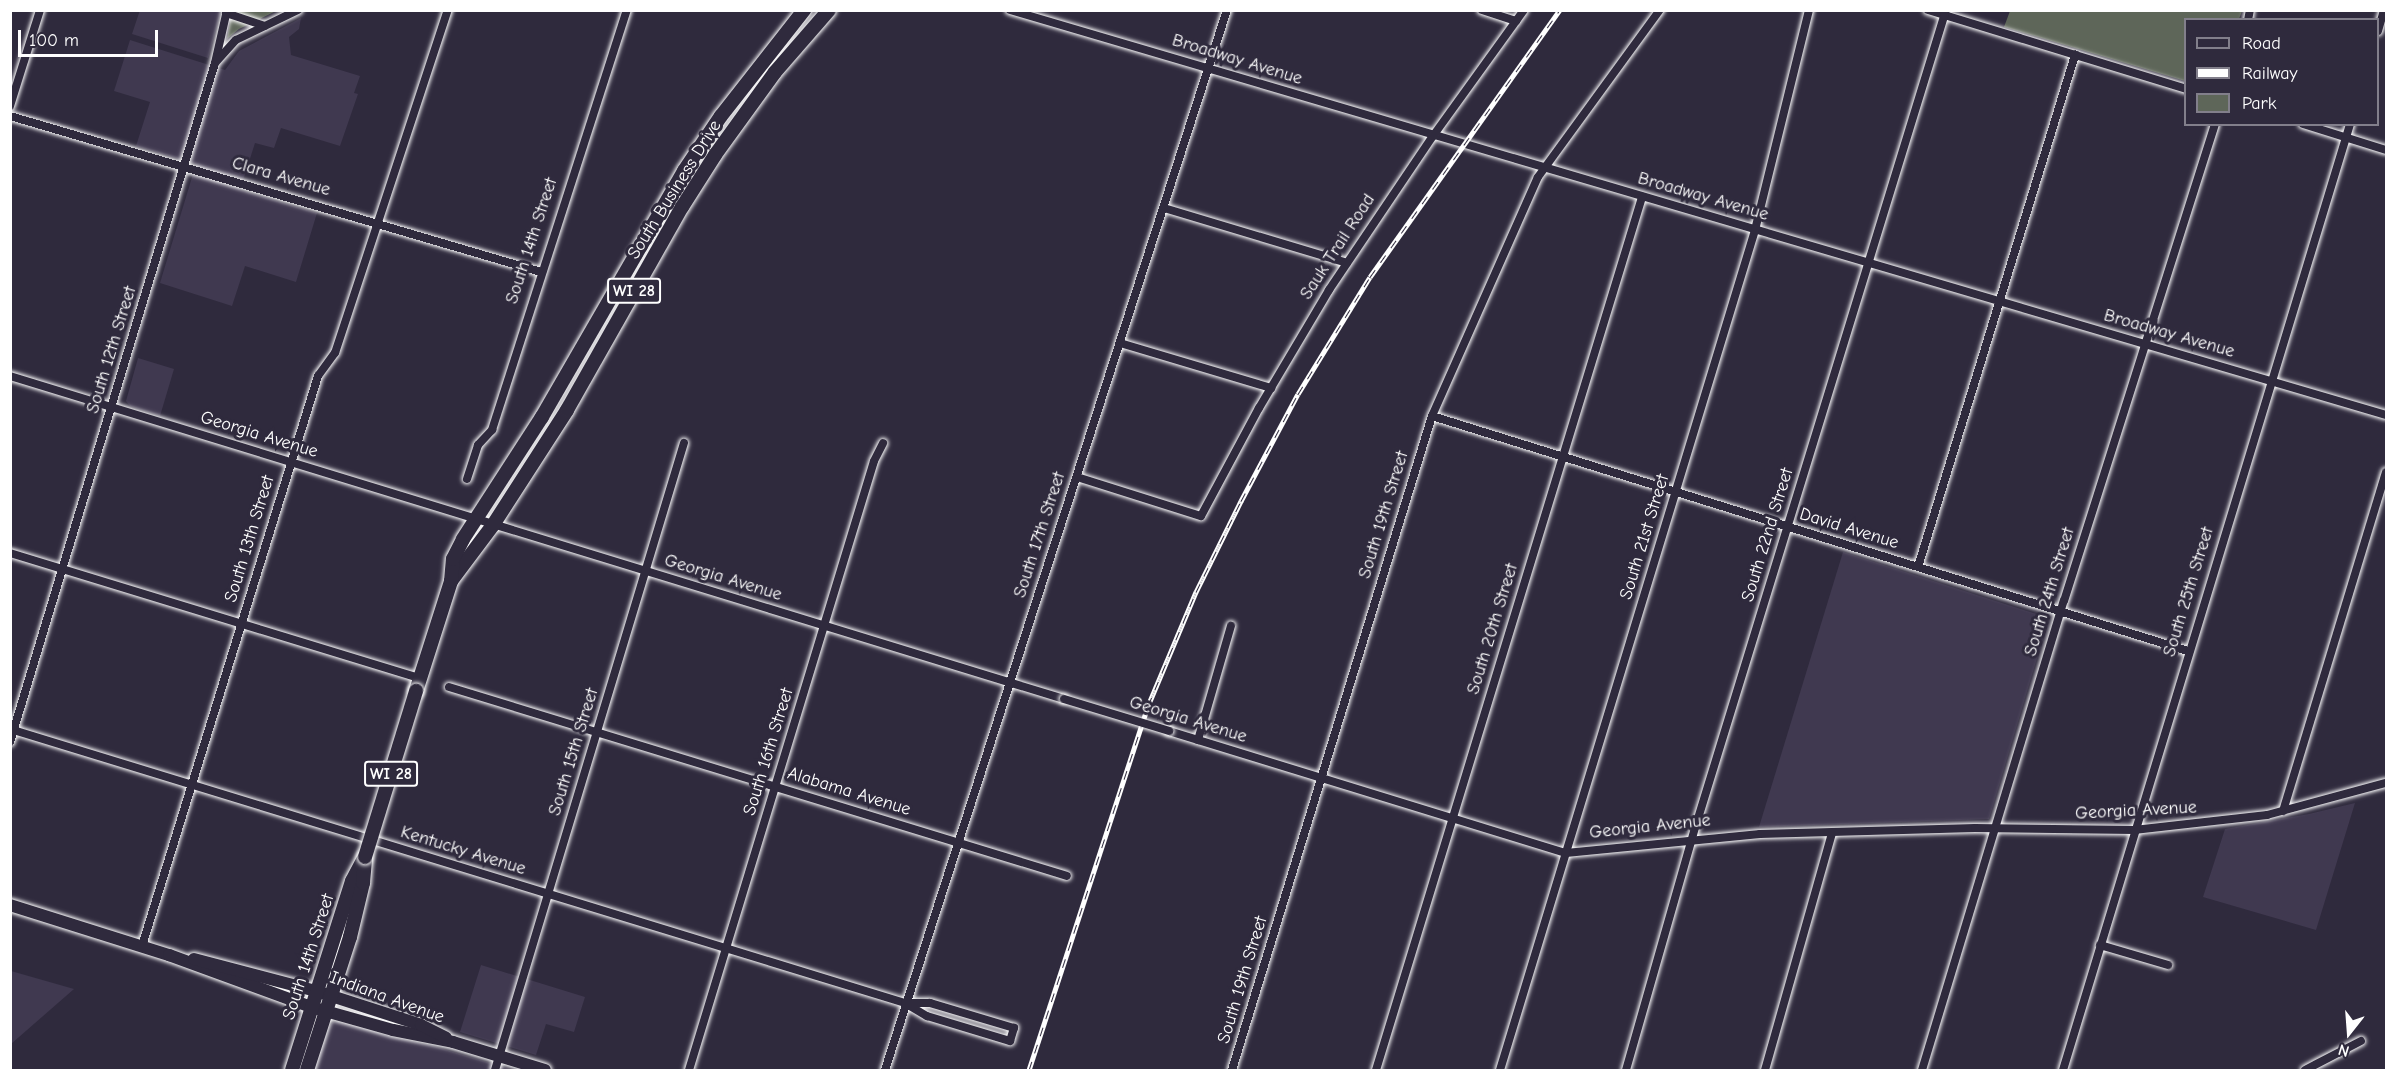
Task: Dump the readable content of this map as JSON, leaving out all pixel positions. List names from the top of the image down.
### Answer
{
  "streets": {
    "main road": [
      "South Business Drive",
      "South 14th Street",
      "WI 28",
      "Indiana Avenue"
    ],
    "street": [
      "Broadway Avenue",
      "Clara Avenue",
      "Sauk Trail Road",
      "South 12th Street",
      "Georgia Avenue",
      "South 19th Street",
      "David Avenue",
      "South 17th Street",
      "South 22nd Street",
      "South 21st Street",
      "South 13th Street",
      "South 24th Street",
      "South 25th Street",
      "South 20th Street",
      "South 15th Street",
      "South 16th Street",
      "Alabama Avenue",
      "Kentucky Avenue"
    ]
  },
  "crossings": [
    ["Broadway Avenue", "Sauk Trail Road"],
    ["Broadway Avenue", "South 19th Street"],
    ["Broadway Avenue", "South 17th Street"],
    ["Broadway Avenue", "South 22nd Street"],
    ["Broadway Avenue", "South 21st Street"],
    ["Broadway Avenue", "South 24th Street"],
    ["Broadway Avenue", "South 25th Street"],
    ["Broadway Avenue", "South 20th Street"],
    ["Clara Avenue", "South 14th Street"],
    ["Clara Avenue", "South 12th Street"],
    ["Clara Avenue", "South 13th Street"],
    ["South Business Drive", "South 14th Street"],
    ["South Business Drive", "Georgia Avenue"],
    ["South 14th Street", "Georgia Avenue"],
    ["South 14th Street", "Indiana Avenue"],
    ["Sauk Trail Road", "South 17th Street"],
    ["South 12th Street", "Georgia Avenue"],
    ["South 12th Street", "Kentucky Avenue"],
    ["Georgia Avenue", "South 19th Street"],
    ["Georgia Avenue", "South 17th Street"],
    ["Georgia Avenue", "South 22nd Street"],
    ["Georgia Avenue", "South 21st Street"],
    ["Georgia Avenue", "South 13th Street"],
    ["Georgia Avenue", "South 24th Street"],
    ["Georgia Avenue", "South 25th Street"],
    ["Georgia Avenue", "South 20th Street"],
    ["Georgia Avenue", "South 15th Street"],
    ["Georgia Avenue", "South 16th Street"],
    ["South 19th Street", "David Avenue"],
    ["David Avenue", "South 22nd Street"],
    ["David Avenue", "South 21st Street"],
    ["David Avenue", "South 24th Street"],
    ["David Avenue", "South 25th Street"],
    ["David Avenue", "South 20th Street"],
    ["South 17th Street", "Alabama Avenue"],
    ["South 17th Street", "Kentucky Avenue"],
    ["South 13th Street", "Kentucky Avenue"],
    ["South 13th Street", "Indiana Avenue"],
    ["South 15th Street", "Alabama Avenue"],
    ["South 15th Street", "Kentucky Avenue"],
    ["South 15th Street", "Indiana Avenue"],
    ["South 16th Street", "Alabama Avenue"],
    ["South 16th Street", "Kentucky Avenue"]
  ],
  "legend": ["Road", "Railway", "Park"],
  "scale_bar": "100 m",
  "north": "bottom"
}
